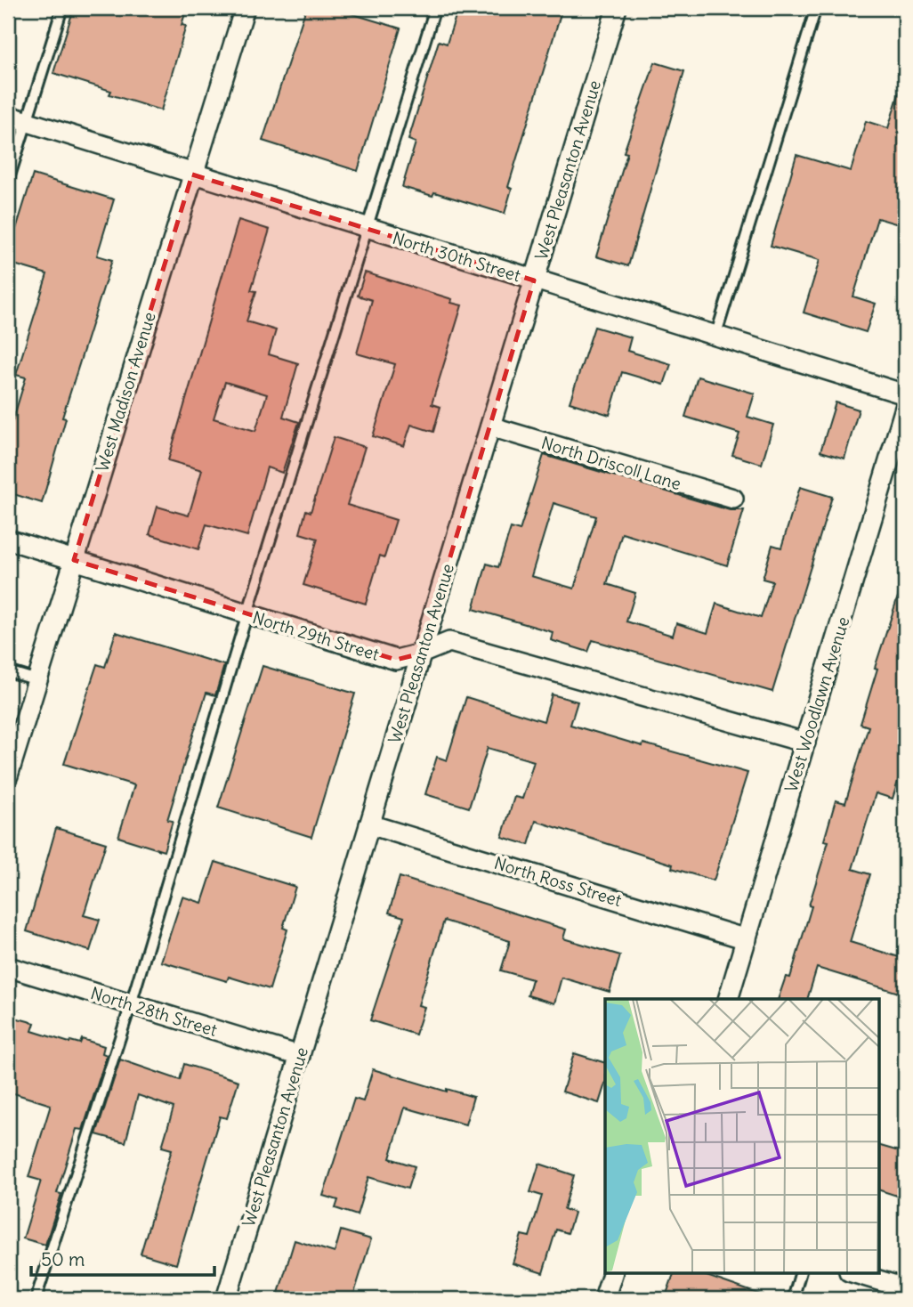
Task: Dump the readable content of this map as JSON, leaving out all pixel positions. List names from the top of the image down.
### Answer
{
  "streets": {
    "street": [
      "West Pleasanton Avenue",
      "North 30th Street",
      "West Madison Avenue",
      "North Driscoll Lane",
      "North 29th Street",
      "West Woodlawn Avenue",
      "North Ross Street",
      "North 28th Street"
    ]
  },
  "crossings": [
    ["West Pleasanton Avenue", "North 30th Street"],
    ["West Pleasanton Avenue", "North Driscoll Lane"],
    ["West Pleasanton Avenue", "North 29th Street"],
    ["West Pleasanton Avenue", "North Ross Street"],
    ["West Pleasanton Avenue", "North 28th Street"],
    ["North 30th Street", "West Madison Avenue"],
    ["West Madison Avenue", "North 29th Street"],
    ["North 29th Street", "West Woodlawn Avenue"],
    ["West Woodlawn Avenue", "North Ross Street"]
  ],
  "scale_bar": "50 m"
}
